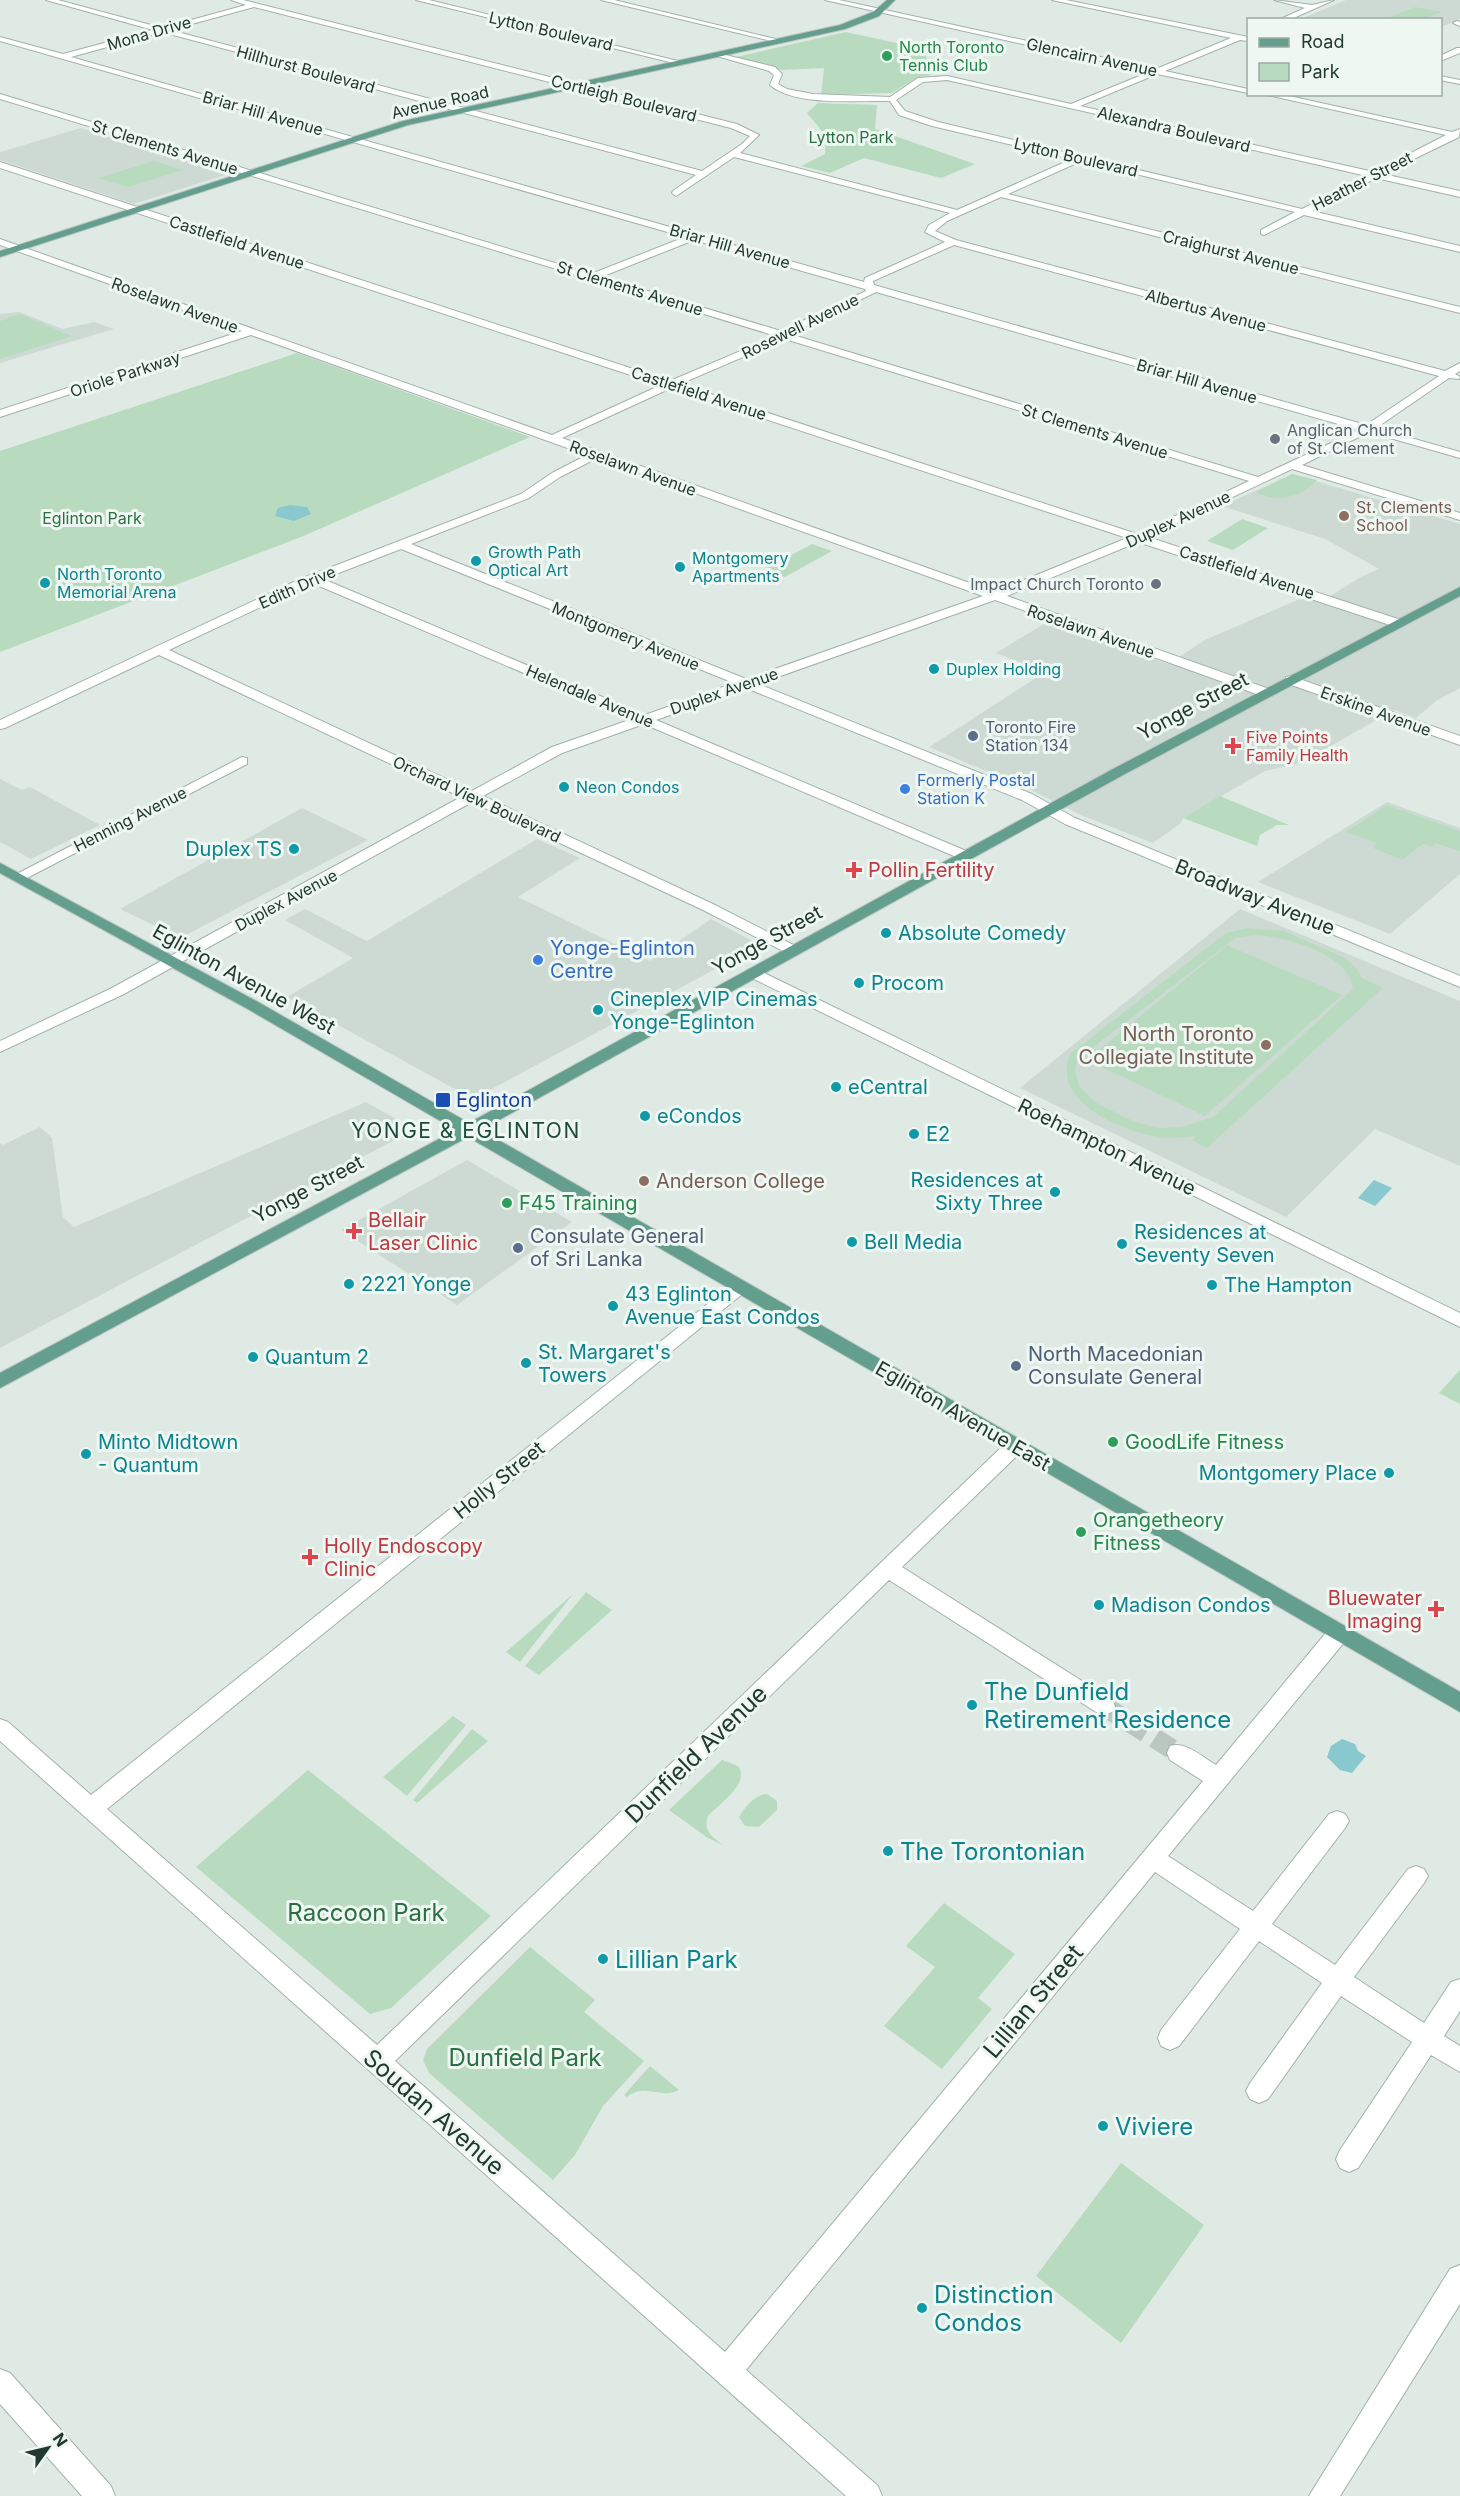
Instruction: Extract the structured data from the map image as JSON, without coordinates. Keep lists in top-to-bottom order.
{
  "streets": {
    "main road": [
      "Avenue Road",
      "Yonge Street",
      "Eglinton Avenue West",
      "Eglinton Avenue East"
    ],
    "street": [
      "Lytton Boulevard",
      "Mona Drive",
      "Glencairn Avenue",
      "Hillhurst Boulevard",
      "Cortleigh Boulevard",
      "Briar Hill Avenue",
      "Alexandra Boulevard",
      "St Clements Avenue",
      "Heather Street",
      "Castlefield Avenue",
      "Craighurst Avenue",
      "Roselawn Avenue",
      "Albertus Avenue",
      "Rosewell Avenue",
      "Oriole Parkway",
      "Duplex Avenue",
      "Edith Drive",
      "Montgomery Avenue",
      "Helendale Avenue",
      "Erskine Avenue",
      "Orchard View Boulevard",
      "Henning Avenue",
      "Broadway Avenue",
      "Roehampton Avenue",
      "Holly Street",
      "Dunfield Avenue",
      "Lillian Street",
      "Soudan Avenue"
    ]
  },
  "crossings": [
    ["Lytton Boulevard", "Avenue Road"],
    ["Lytton Boulevard", "Alexandra Boulevard"],
    ["Lytton Boulevard", "Heather Street"],
    ["Mona Drive", "Hillhurst Boulevard"],
    ["Mona Drive", "Cortleigh Boulevard"],
    ["Mona Drive", "Briar Hill Avenue"],
    ["Glencairn Avenue", "Avenue Road"],
    ["Hillhurst Boulevard", "Avenue Road"],
    ["Cortleigh Boulevard", "Avenue Road"],
    ["Avenue Road", "Briar Hill Avenue"],
    ["Avenue Road", "St Clements Avenue"],
    ["Avenue Road", "Castlefield Avenue"],
    ["Avenue Road", "Roselawn Avenue"],
    ["Briar Hill Avenue", "Rosewell Avenue"],
    ["Briar Hill Avenue", "Duplex Avenue"],
    ["Alexandra Boulevard", "Heather Street"],
    ["St Clements Avenue", "Rosewell Avenue"],
    ["St Clements Avenue", "Duplex Avenue"],
    ["Castlefield Avenue", "Rosewell Avenue"],
    ["Castlefield Avenue", "Duplex Avenue"],
    ["Castlefield Avenue", "Yonge Street"],
    ["Roselawn Avenue", "Rosewell Avenue"],
    ["Roselawn Avenue", "Oriole Parkway"],
    ["Roselawn Avenue", "Duplex Avenue"],
    ["Roselawn Avenue", "Edith Drive"],
    ["Roselawn Avenue", "Yonge Street"],
    ["Albertus Avenue", "Rosewell Avenue"],
    ["Albertus Avenue", "Duplex Avenue"],
    ["Duplex Avenue", "Montgomery Avenue"],
    ["Duplex Avenue", "Helendale Avenue"],
    ["Duplex Avenue", "Orchard View Boulevard"],
    ["Duplex Avenue", "Eglinton Avenue West"],
    ["Edith Drive", "Montgomery Avenue"],
    ["Edith Drive", "Helendale Avenue"],
    ["Edith Drive", "Orchard View Boulevard"],
    ["Montgomery Avenue", "Yonge Street"],
    ["Montgomery Avenue", "Broadway Avenue"],
    ["Helendale Avenue", "Yonge Street"],
    ["Yonge Street", "Erskine Avenue"],
    ["Yonge Street", "Orchard View Boulevard"],
    ["Yonge Street", "Broadway Avenue"],
    ["Yonge Street", "Eglinton Avenue West"],
    ["Yonge Street", "Roehampton Avenue"],
    ["Yonge Street", "Eglinton Avenue East"],
    ["Henning Avenue", "Eglinton Avenue West"],
    ["Eglinton Avenue West", "Eglinton Avenue East"],
    ["Eglinton Avenue East", "Holly Street"],
    ["Eglinton Avenue East", "Dunfield Avenue"],
    ["Eglinton Avenue East", "Lillian Street"],
    ["Holly Street", "Soudan Avenue"],
    ["Dunfield Avenue", "Soudan Avenue"],
    ["Lillian Street", "Soudan Avenue"]
  ],
  "districts": ["YONGE & EGLINTON"],
  "parks": [
    "Lytton Park",
    "Eglinton Park",
    "Raccoon Park",
    "Dunfield Park"
  ],
  "places": {
    "other": [
      "North Toronto Tennis Club",
      "Anglican Church of St. Clement",
      "St. Clements School",
      "Growth Path Optical Art",
      "Montgomery Apartments",
      "North Toronto Memorial Arena",
      "Impact Church Toronto",
      "Duplex Holding",
      "Toronto Fire Station 134",
      "Neon Condos",
      "Formerly Postal Station K",
      "Duplex TS",
      "Absolute Comedy",
      "Yonge-Eglinton Centre",
      "Procom",
      "Cineplex VIP Cinemas Yonge-Eglinton",
      "North Toronto Collegiate Institute",
      "eCentral",
      "eCondos",
      "E2",
      "Anderson College",
      "Residences at Sixty Three",
      "F45 Training",
      "Bell Media",
      "Residences at Seventy Seven",
      "Consulate General of Sri Lanka",
      "2221 Yonge",
      "The Hampton",
      "43 Eglinton Avenue East Condos",
      "Quantum 2",
      "St. Margaret's Towers",
      "North Macedonian Consulate General",
      "GoodLife Fitness",
      "Minto Midtown - Quantum",
      "Montgomery Place",
      "Orangetheory Fitness",
      "Madison Condos",
      "The Dunfield Retirement Residence",
      "The Torontonian",
      "Lillian Park",
      "Viviere",
      "Distinction Condos"
    ],
    "health": [
      "Five Points Family Health",
      "Pollin Fertility",
      "Bellair Laser Clinic",
      "Holly Endoscopy Clinic",
      "Bluewater Imaging"
    ],
    "transit": ["Eglinton"]
  },
  "legend": ["Road", "Park"],
  "north": "top right"
}
